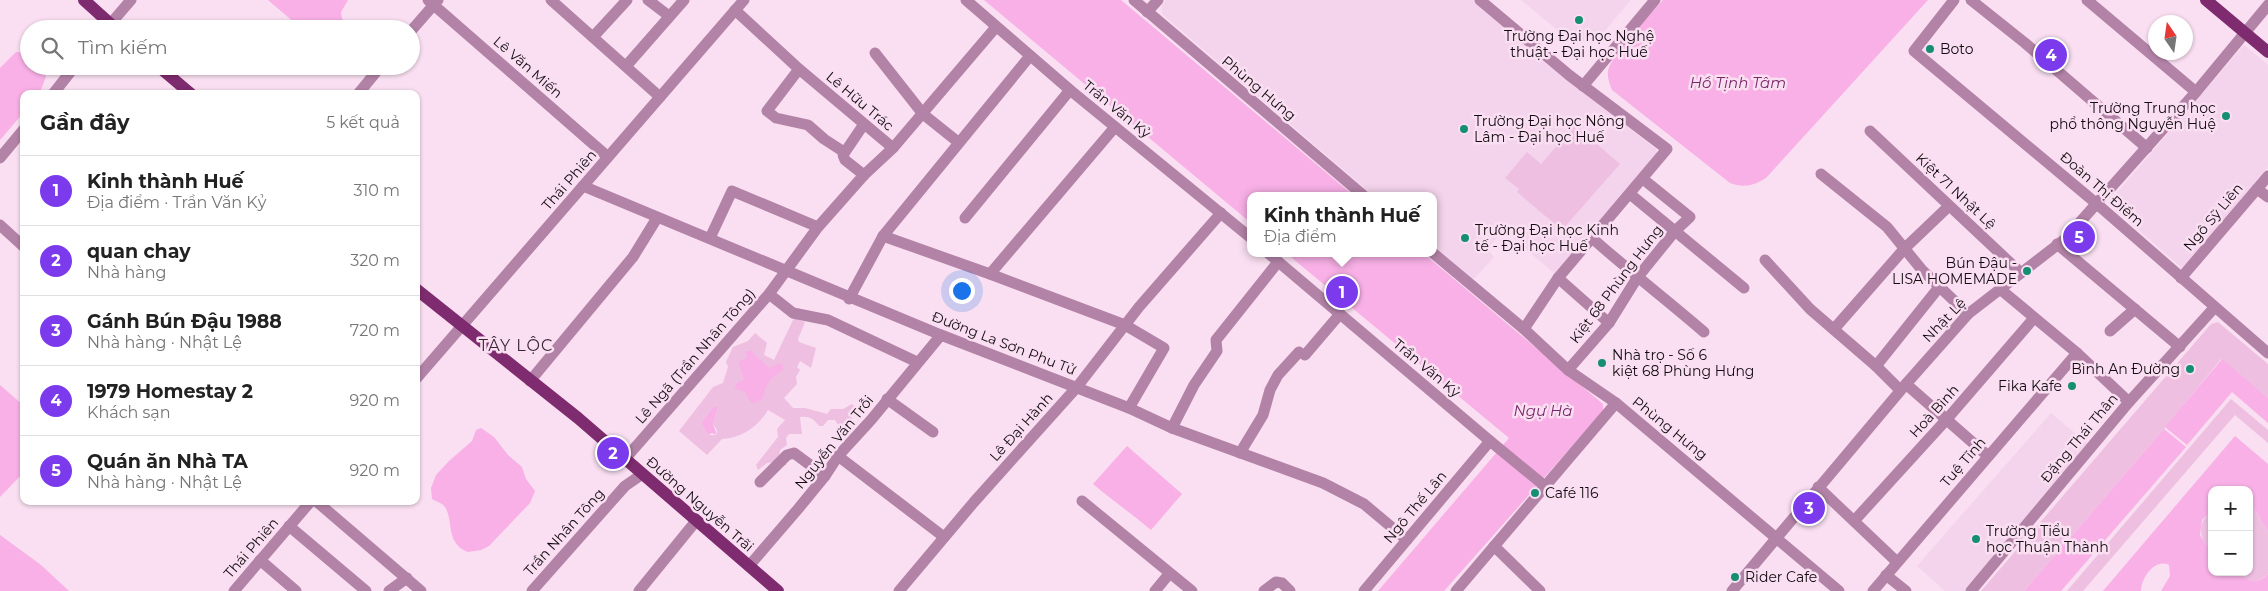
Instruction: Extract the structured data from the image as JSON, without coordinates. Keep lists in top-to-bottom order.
{
  "streets": {
    "main road": ["Đường Nguyễn Trãi"],
    "street": [
      "Lê Văn Miến",
      "Phùng Hưng",
      "Lê Hữu Trác",
      "Trần Văn Kỷ",
      "Thái Phiên",
      "Đoàn Thị Điểm",
      "Kiệt 71 Nhật Lệ",
      "Ngô Sỹ Liên",
      "Kiệt 68 Phùng Hưng",
      "Nhật Lệ",
      "Đường La Sơn Phu Tử",
      "Lê Ngã (Trần Nhân Tông)",
      "Hoà Bình",
      "Lê Đại Hành",
      "Đặng Thái Thân",
      "Nguyễn Văn Trỗi",
      "Tuệ Tĩnh",
      "Ngô Thế Lân",
      "Trần Nhân Tông"
    ]
  },
  "crossings": [
    ["Lê Văn Miến", "Thái Phiên"],
    ["Phùng Hưng", "Kiệt 68 Phùng Hưng"],
    ["Phùng Hưng", "Nhật Lệ"],
    ["Lê Hữu Trác", "Trần Văn Kỷ"],
    ["Lê Hữu Trác", "Thái Phiên"],
    ["Lê Hữu Trác", "Lê Ngã (Trần Nhân Tông)"],
    ["Trần Văn Kỷ", "Lê Đại Hành"],
    ["Trần Văn Kỷ", "Ngô Thế Lân"],
    ["Thái Phiên", "Đường La Sơn Phu Tử"],
    ["Thái Phiên", "Đường Nguyễn Trãi"],
    ["Đoàn Thị Điểm", "Ngô Sỹ Liên"],
    ["Đoàn Thị Điểm", "Nhật Lệ"],
    ["Đoàn Thị Điểm", "Đặng Thái Thân"],
    ["Kiệt 71 Nhật Lệ", "Nhật Lệ"],
    ["Đường La Sơn Phu Tử", "Lê Ngã (Trần Nhân Tông)"],
    ["Đường La Sơn Phu Tử", "Lê Đại Hành"],
    ["Đường La Sơn Phu Tử", "Nguyễn Văn Trỗi"],
    ["Đường La Sơn Phu Tử", "Ngô Thế Lân"],
    ["Lê Ngã (Trần Nhân Tông)", "Đường Nguyễn Trãi"],
    ["Nguyễn Văn Trỗi", "Đường Nguyễn Trãi"],
    ["Đường Nguyễn Trãi", "Trần Nhân Tông"]
  ],
  "districts": ["TÂY LỘC"],
  "water": ["Hồ Tịnh Tâm", "Ngự Hà"],
  "places": [
    "Trường Đại học Nghệ thuật - Đại học Huế",
    "Boto",
    "Trường Trung học phổ thông Nguyễn Huệ",
    "Trường Đại học Nông Lâm - Đại học Huế",
    "Trường Đại học Kinh tế - Đại học Huế",
    "Bún Đậu - LISA HOMEMADE",
    "Nhà trọ - Số 6 kiệt 68 Phùng Hưng",
    "Bình An Đường",
    "Fika Kafe",
    "Café 116",
    "Trường Tiểu học Thuận Thành",
    "Rider Cafe"
  ],
  "north": "top",
  "page": {
    "search": "Tìm kiếm",
    "pins": [
      "4",
      "5",
      "1",
      "2",
      "3"
    ],
    "heading": ["Gần đây", "5 kết quả"],
    "list": [
      {
        "mark": "1",
        "name": "Kinh thành Huế",
        "note": "Địa điểm · Trần Văn Kỷ",
        "value": "310 m"
      },
      {
        "mark": "2",
        "name": "quan chay",
        "note": "Nhà hàng",
        "value": "320 m"
      },
      {
        "mark": "3",
        "name": "Gánh Bún Đậu 1988",
        "note": "Nhà hàng · Nhật Lệ",
        "value": "720 m"
      },
      {
        "mark": "4",
        "name": "1979 Homestay 2",
        "note": "Khách sạn",
        "value": "920 m"
      },
      {
        "mark": "5",
        "name": "Quán ăn Nhà TA",
        "note": "Nhà hàng · Nhật Lệ",
        "value": "920 m"
      }
    ],
    "popup": ["Kinh thành Huế", "Địa điểm"],
    "map_buttons": ["+", "−"]
  }
}
